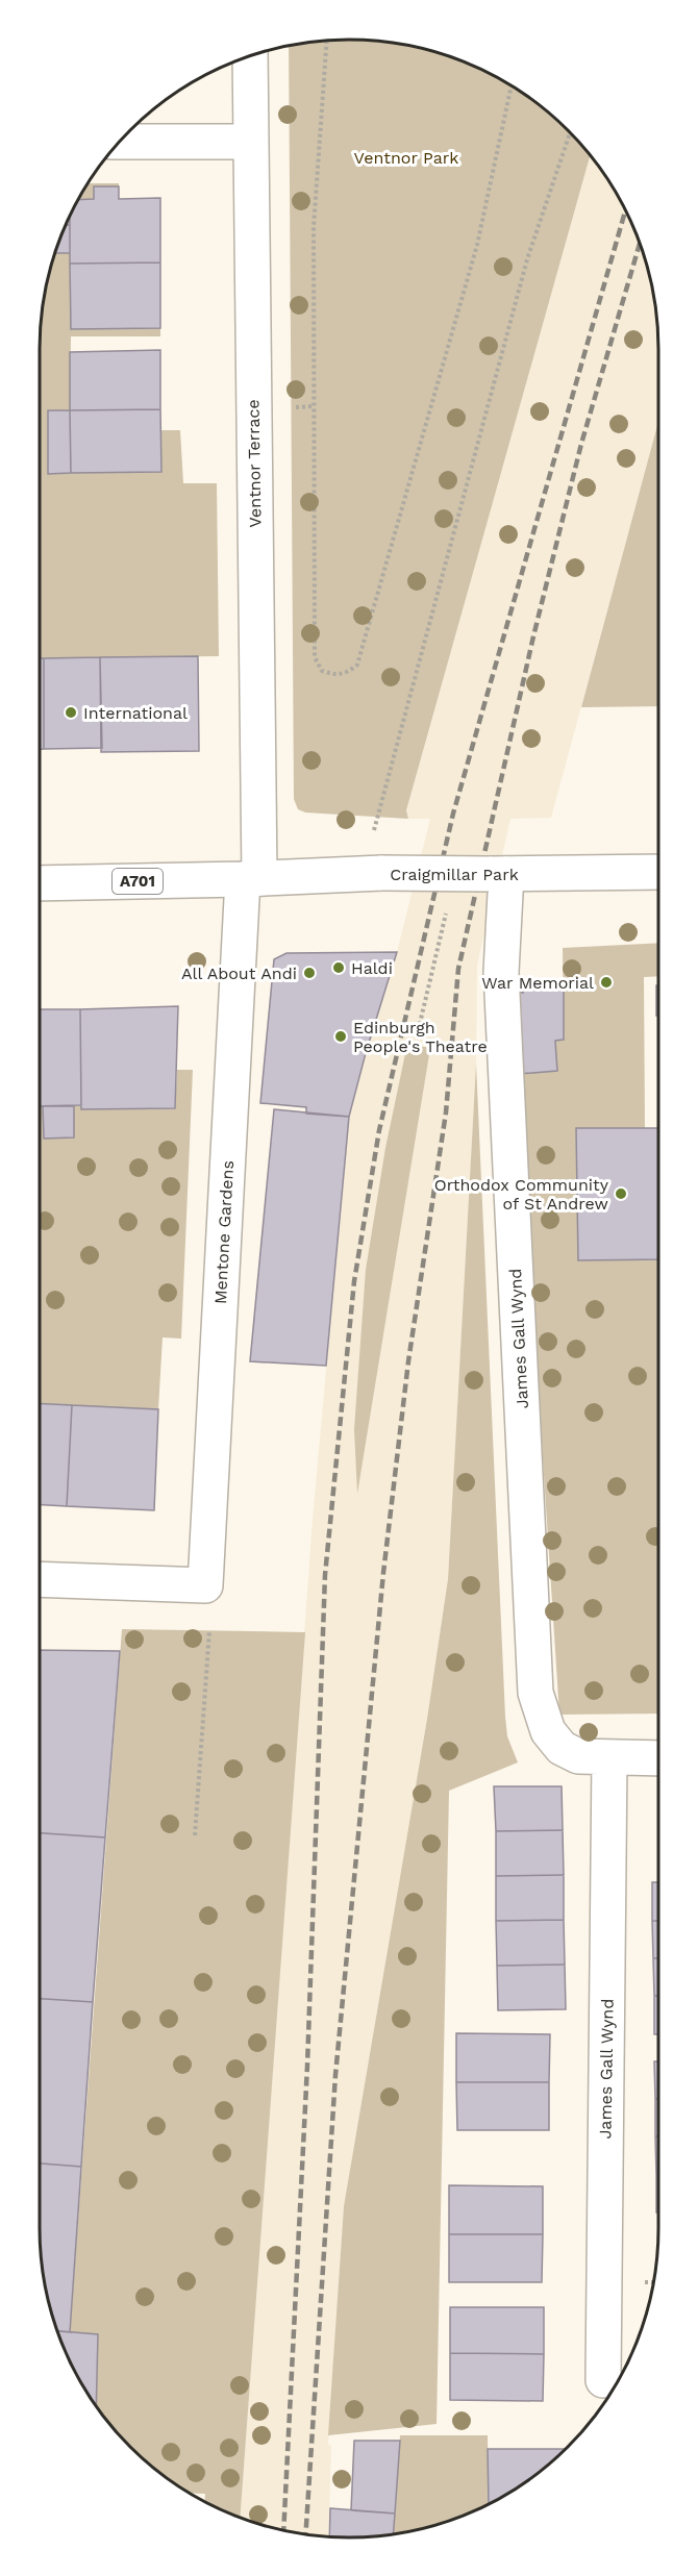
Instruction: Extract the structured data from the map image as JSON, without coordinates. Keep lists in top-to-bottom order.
{
  "streets": {
    "street": [
      "Ventnor Terrace",
      "Craigmillar Park",
      "A701",
      "Mentone Gardens",
      "James Gall Wynd"
    ]
  },
  "crossings": [
    ["Ventnor Terrace", "Craigmillar Park"],
    ["Ventnor Terrace", "A701"],
    ["Ventnor Terrace", "Mentone Gardens"],
    ["Craigmillar Park", "A701"],
    ["Craigmillar Park", "Mentone Gardens"],
    ["Craigmillar Park", "James Gall Wynd"],
    ["A701", "Mentone Gardens"]
  ],
  "parks": ["Ventnor Park"],
  "places": [
    "International",
    "Haldi",
    "All About Andi",
    "War Memorial",
    "Edinburgh People's Theatre",
    "Orthodox Community of St Andrew"
  ]
}
